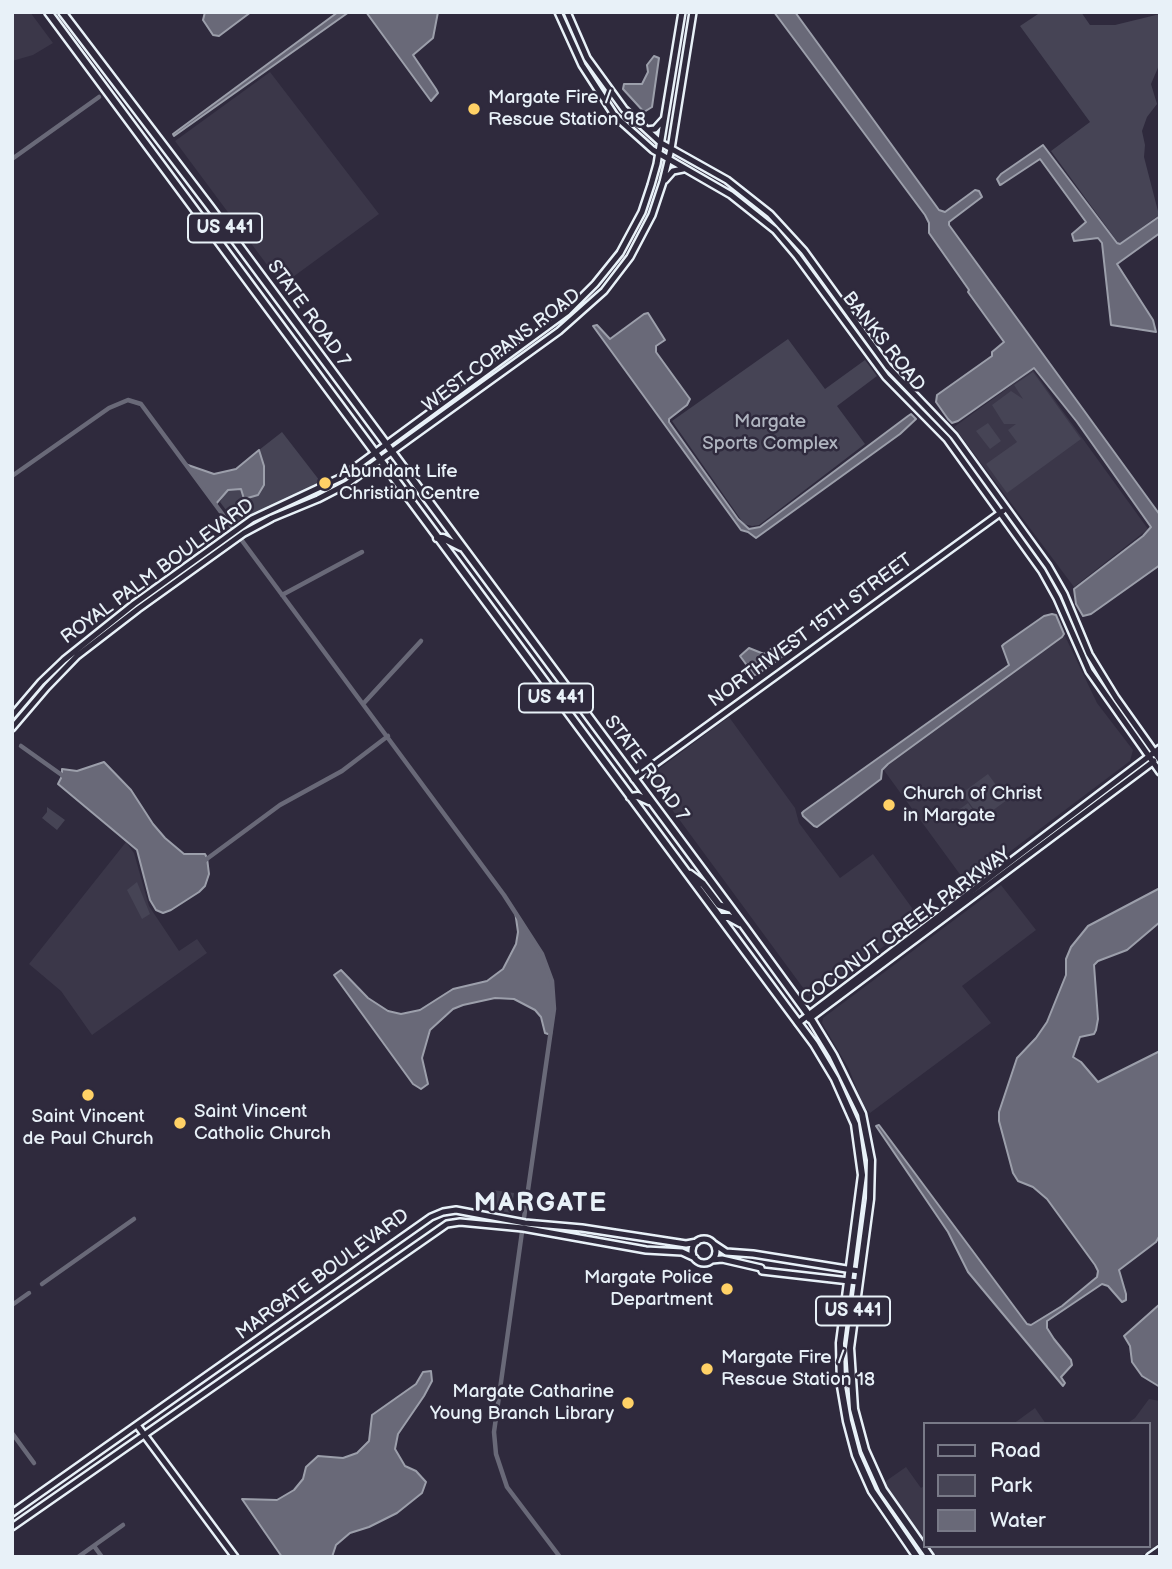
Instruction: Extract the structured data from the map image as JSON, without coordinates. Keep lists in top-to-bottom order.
{
  "streets": {
    "main road": ["US 441", "STATE ROAD 7"],
    "street": [
      "BANKS ROAD",
      "WEST COPANS ROAD",
      "ROYAL PALM BOULEVARD",
      "NORTHWEST 15TH STREET",
      "COCONUT CREEK PARKWAY",
      "MARGATE BOULEVARD"
    ]
  },
  "crossings": [
    ["STATE ROAD 7", "WEST COPANS ROAD"],
    ["STATE ROAD 7", "ROYAL PALM BOULEVARD"],
    ["STATE ROAD 7", "NORTHWEST 15TH STREET"],
    ["STATE ROAD 7", "COCONUT CREEK PARKWAY"],
    ["BANKS ROAD", "WEST COPANS ROAD"],
    ["BANKS ROAD", "NORTHWEST 15TH STREET"],
    ["BANKS ROAD", "COCONUT CREEK PARKWAY"],
    ["WEST COPANS ROAD", "ROYAL PALM BOULEVARD"]
  ],
  "districts": ["MARGATE"],
  "parks": ["Margate Sports Complex"],
  "places": [
    "Margate Fire / Rescue Station 98",
    "Abundant Life Christian Centre",
    "Church of Christ in Margate",
    "Saint Vincent de Paul Church",
    "Saint Vincent Catholic Church",
    "Margate Police Department",
    "Margate Fire / Rescue Station 18",
    "Margate Catharine Young Branch Library"
  ],
  "legend": ["Road", "Park", "Water"]
}
